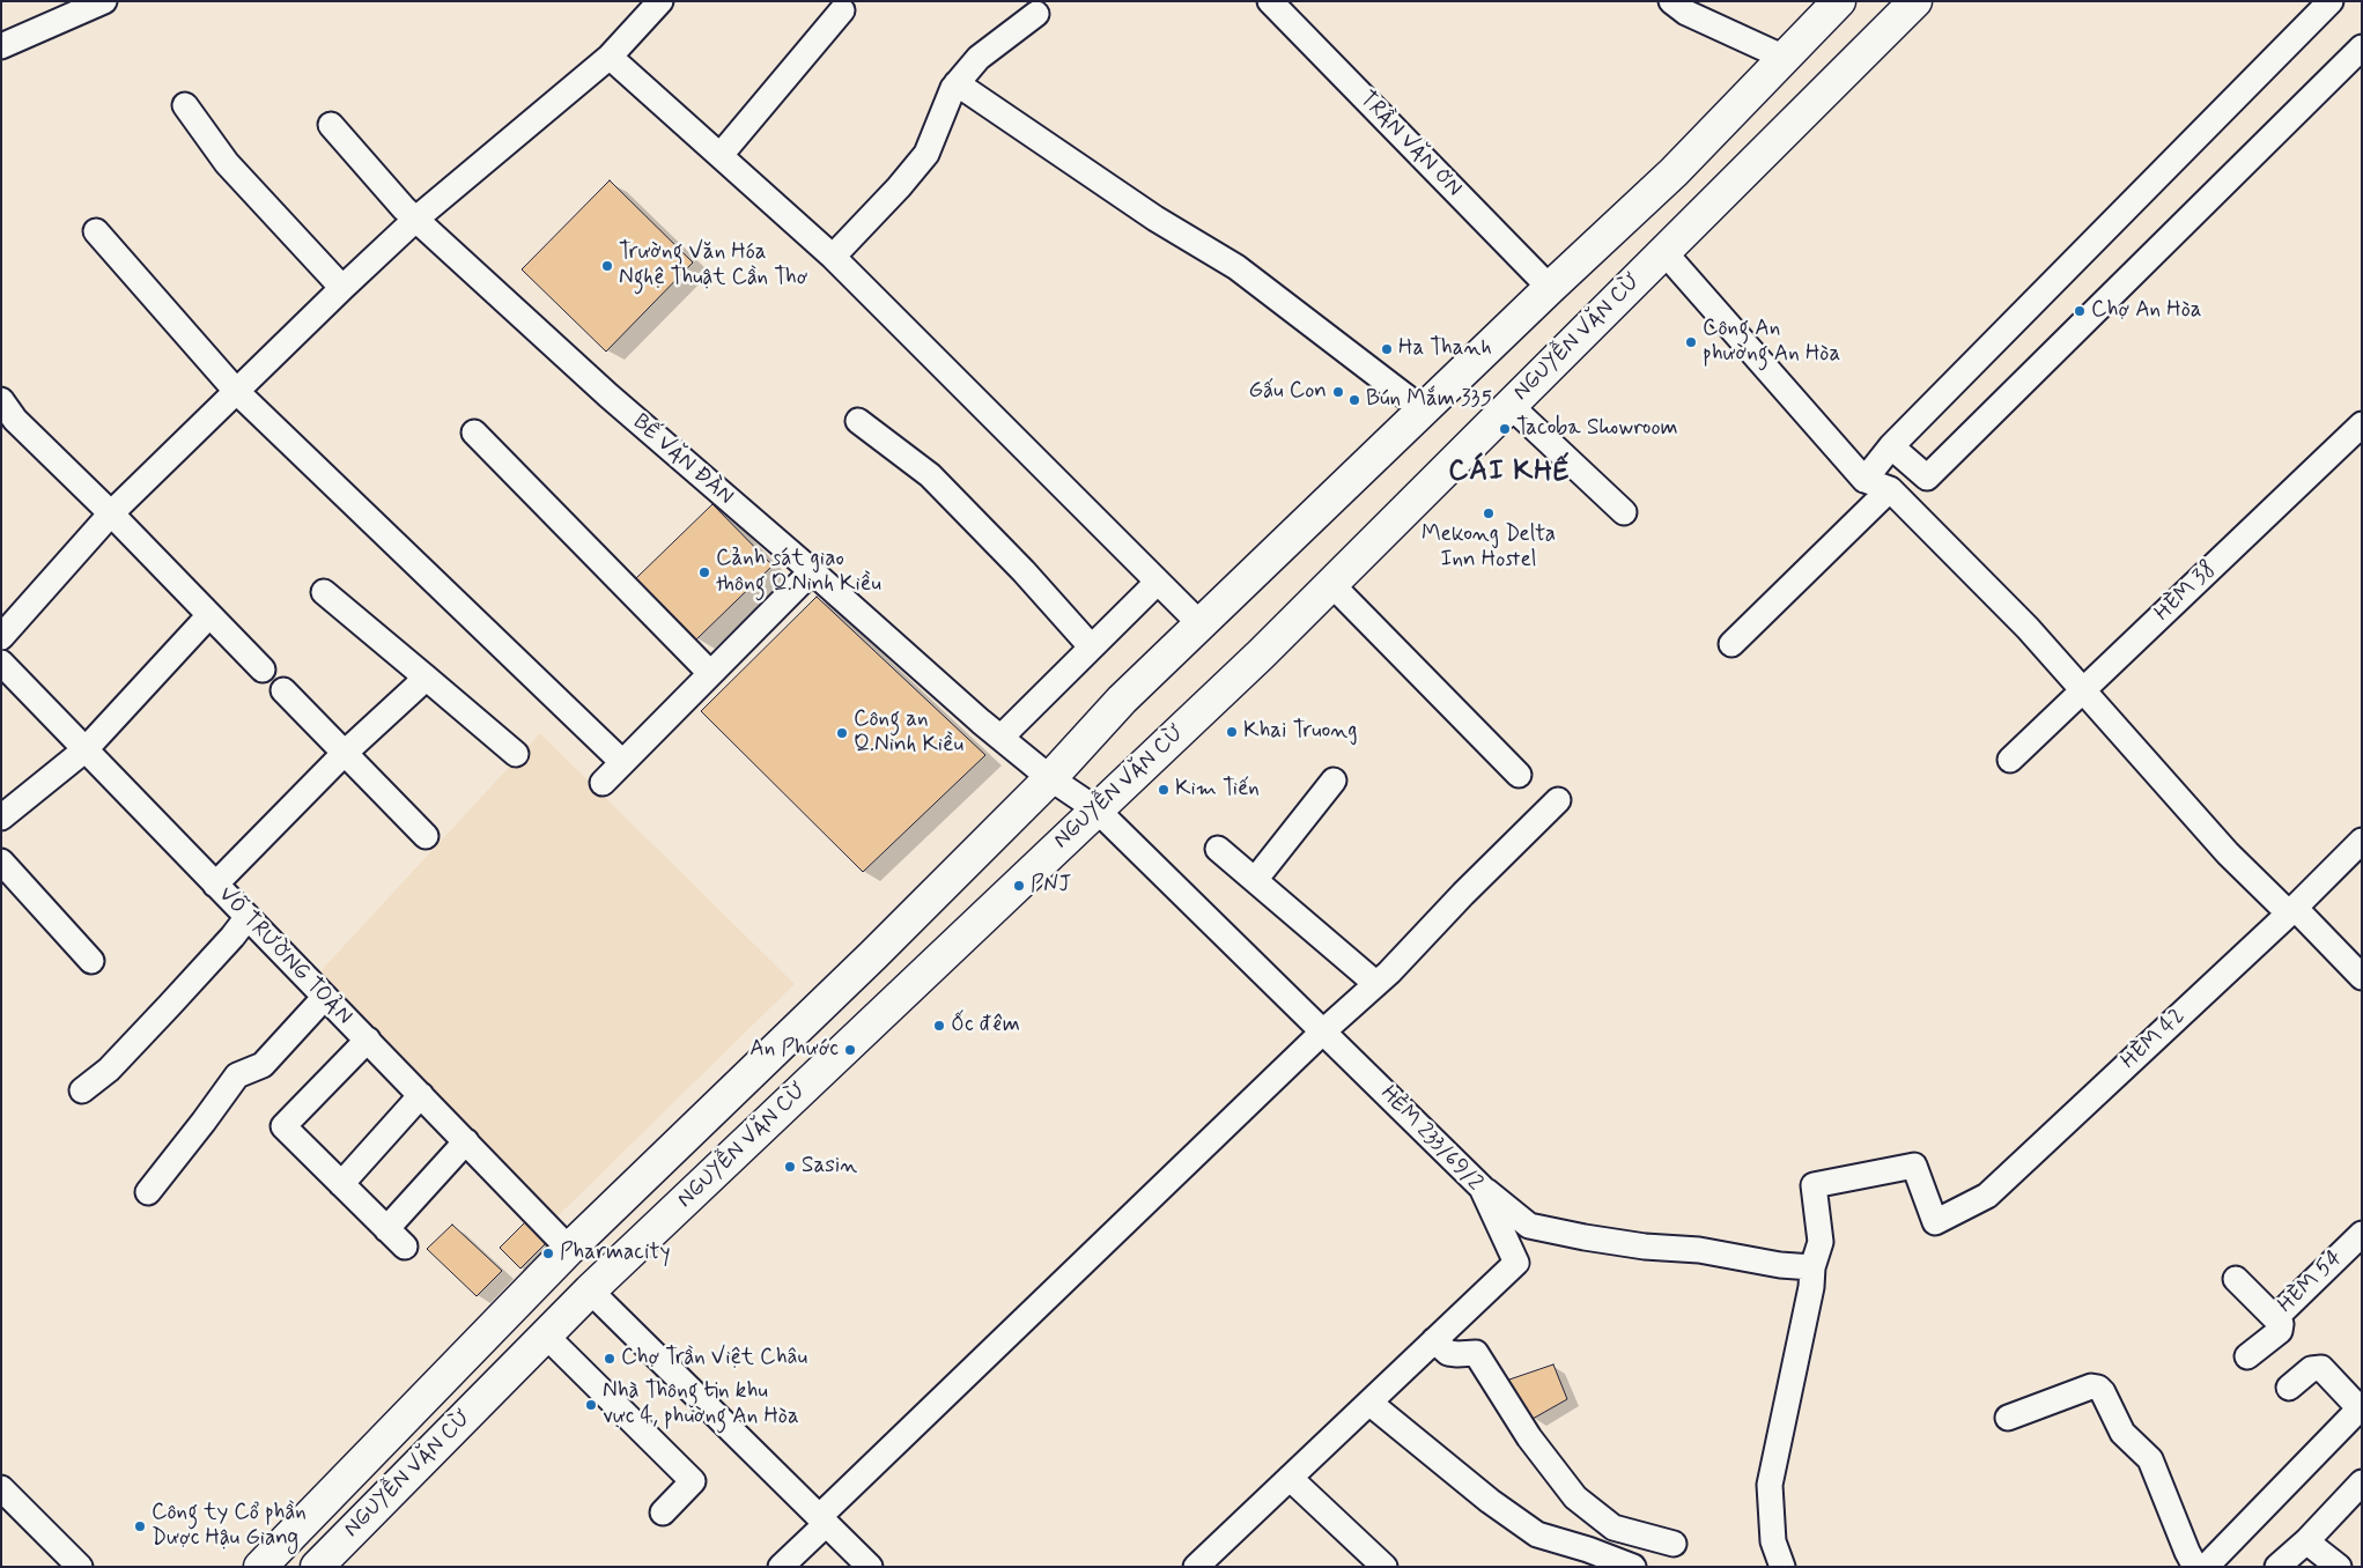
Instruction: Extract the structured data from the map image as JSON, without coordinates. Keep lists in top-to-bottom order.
{
  "streets": {
    "main road": ["NGUYỄN VĂN CỪ"],
    "street": [
      "TRẦN VĂN ƠN",
      "BẾ VĂN ĐÀN",
      "HÈM 38",
      "VÕ TRƯỜNG TOẢN",
      "HÈM 42",
      "HẺM 233/69/2",
      "HÈM 54"
    ]
  },
  "crossings": [
    ["TRẦN VĂN ƠN", "NGUYỄN VĂN CỪ"],
    ["NGUYỄN VĂN CỪ", "BẾ VĂN ĐÀN"],
    ["NGUYỄN VĂN CỪ", "VÕ TRƯỜNG TOẢN"],
    ["NGUYỄN VĂN CỪ", "HẺM 233/69/2"],
    ["BẾ VĂN ĐÀN", "HẺM 233/69/2"]
  ],
  "districts": ["CÁI KHẾ"],
  "places": [
    "Trường Văn Hóa Nghệ Thuật Cần Thơ",
    "Chợ An Hòa",
    "Công An phường An Hòa",
    "Ha Thanh",
    "Gấu Con",
    "Bún Mắm 335",
    "Tacoba Showroom",
    "Mekong Delta Inn Hostel",
    "Cảnh sát giao thông Q.Ninh Kiều",
    "Khai Truong",
    "Công an Q.Ninh Kiều",
    "Kim Tiến",
    "PNJ",
    "Ốc đêm",
    "An Phước",
    "Sasin",
    "Pharmacity",
    "Chợ Trần Việt Châu",
    "Nhà Thông tin khu vực 4, phuờng An Hòa",
    "Công ty Cổ phần Dược Hậu Giang"
  ]
}
